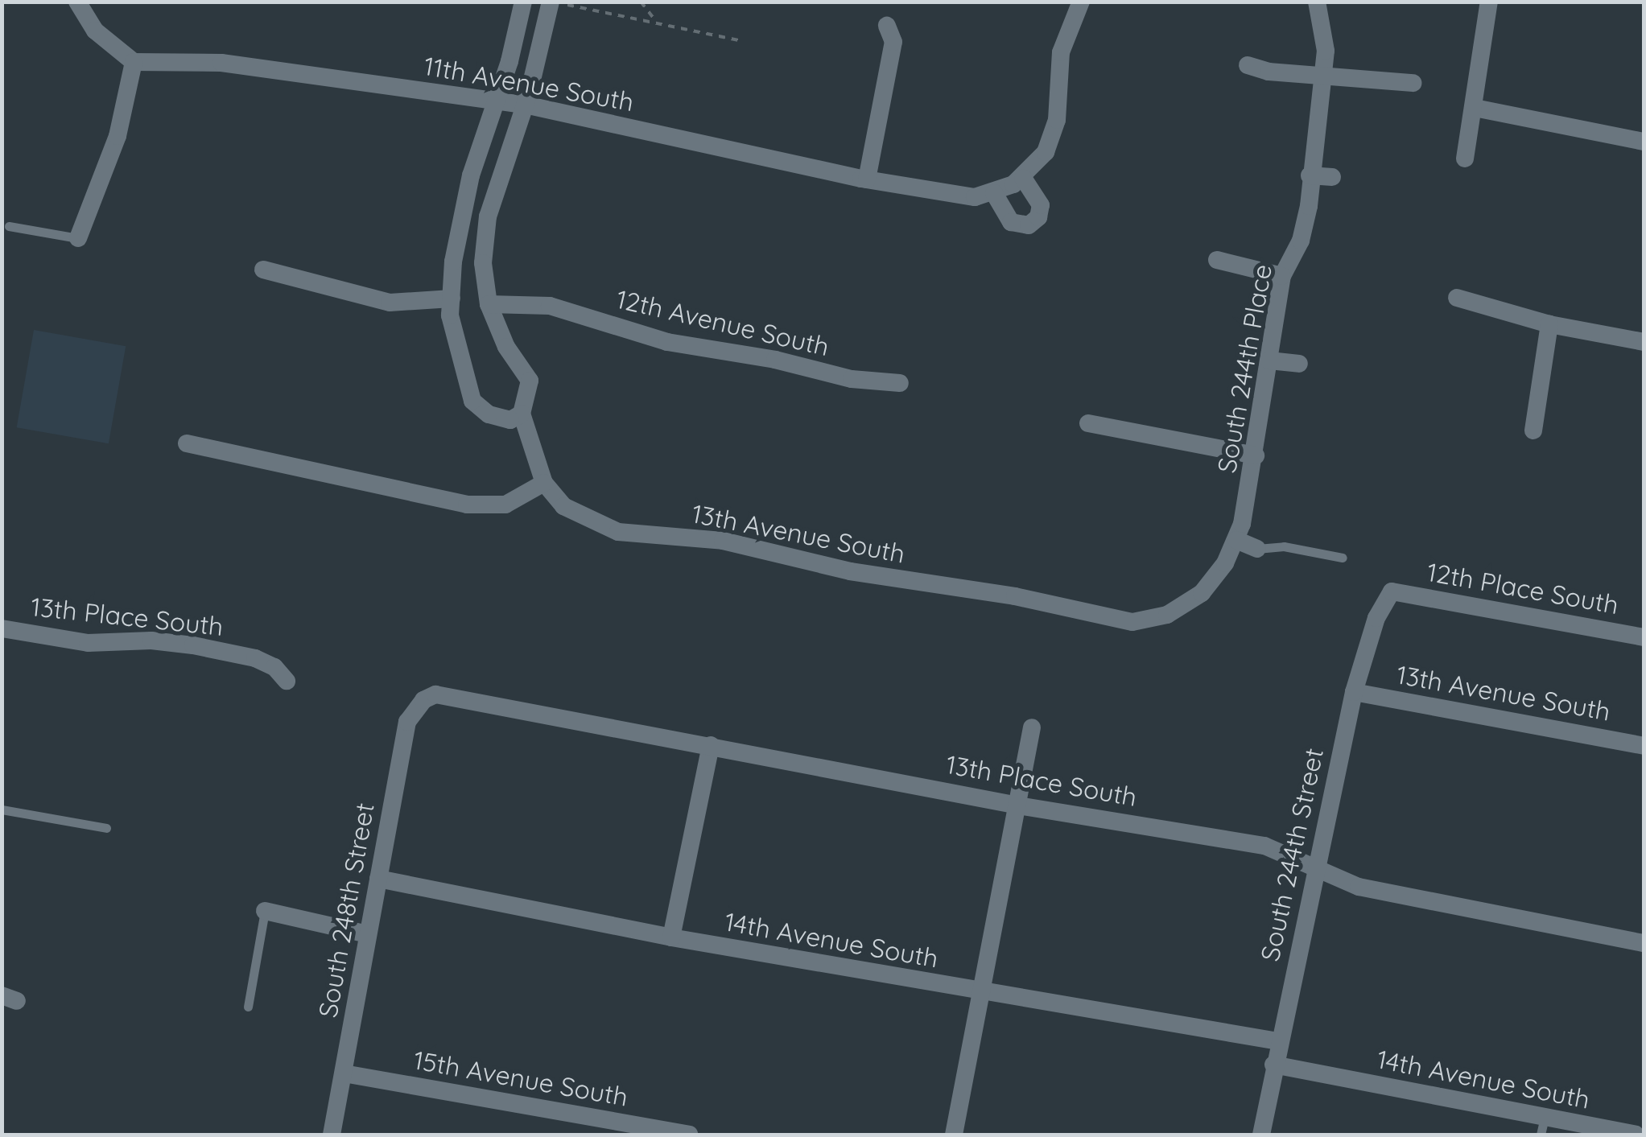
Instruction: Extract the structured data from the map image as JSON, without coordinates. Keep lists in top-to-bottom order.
{
  "streets": {
    "street": [
      "11th Avenue South",
      "12th Avenue South",
      "South 244th Place",
      "13th Avenue South",
      "12th Place South",
      "13th Place South",
      "South 244th Street",
      "South 248th Street",
      "14th Avenue South",
      "15th Avenue South"
    ]
  },
  "crossings": [
    ["South 244th Place", "13th Avenue South"],
    ["13th Avenue South", "South 244th Street"],
    ["12th Place South", "South 244th Street"],
    ["13th Place South", "South 244th Street"],
    ["13th Place South", "South 248th Street"],
    ["South 244th Street", "14th Avenue South"],
    ["South 248th Street", "14th Avenue South"],
    ["South 248th Street", "15th Avenue South"]
  ]
}
